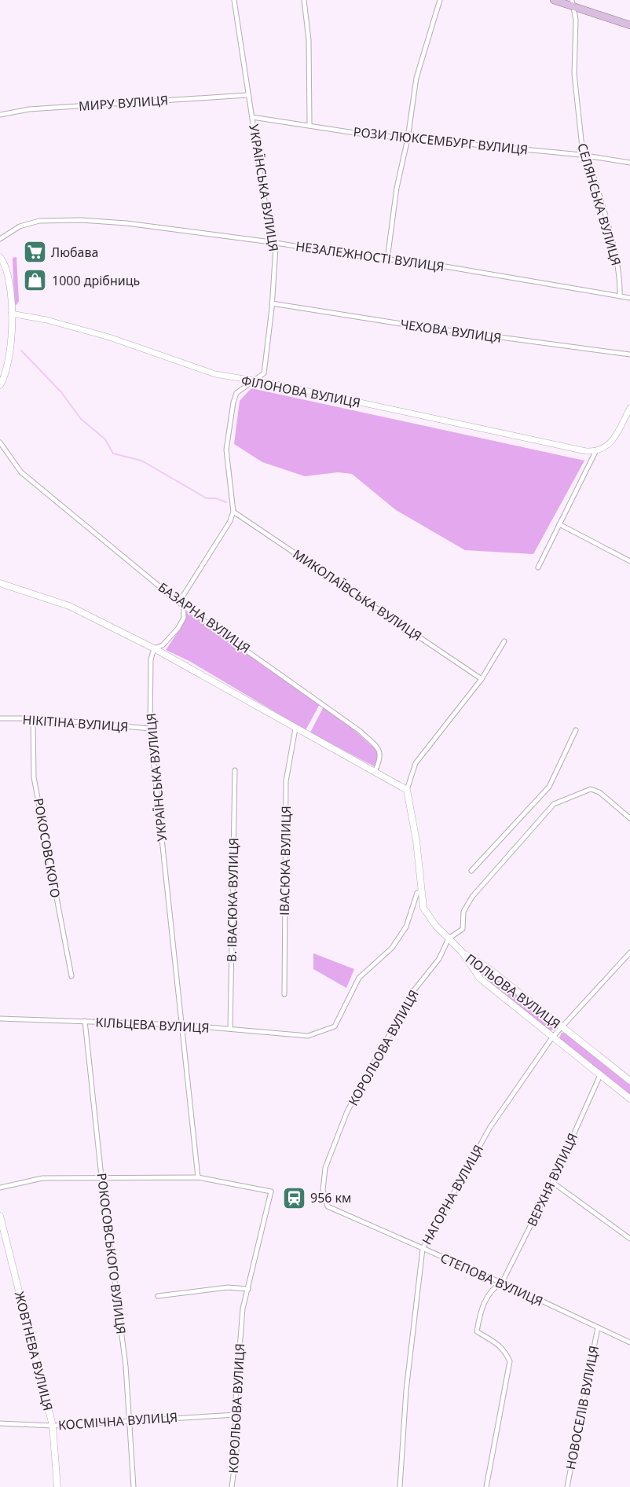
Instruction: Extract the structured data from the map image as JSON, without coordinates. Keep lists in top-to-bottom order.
{
  "streets": {
    "main road": ["ПОЛЬОВА ВУЛИЦЯ", "ЖОВТНЕВА ВУЛИЦЯ"],
    "street": [
      "МИРУ ВУЛИЦЯ",
      "РОЗИ ЛЮКСЕМБУРГ ВУЛИЦЯ",
      "УКРАЇНСЬКА ВУЛИЦЯ",
      "СЕЛЯНСЬКА ВУЛИЦЯ",
      "НЕЗАЛЕЖНОСТІ ВУЛИЦЯ",
      "ЧЕХОВА ВУЛИЦЯ",
      "ФІЛОНОВА ВУЛИЦЯ",
      "МИКОЛАЇВСЬКА ВУЛИЦЯ",
      "БАЗАРНА ВУЛИЦЯ",
      "НІКІТІНА ВУЛИЦЯ",
      "РОКОСОВСКОГО",
      "ІВАСЮКА ВУЛИЦЯ",
      "В. ІВАСЮКА ВУЛИЦЯ",
      "КІЛЬЦЕВА ВУЛИЦЯ",
      "КОРОЛЬОВА ВУЛИЦЯ",
      "ВЕРХНЯ ВУЛИЦЯ",
      "НАГОРНА ВУЛИЦЯ",
      "РОКОСОВСЬКОГО ВУЛИЦЯ",
      "СТЕПОВА ВУЛИЦЯ",
      "НОВОСЕЛІВ ВУЛИЦЯ",
      "КОСМІЧНА ВУЛИЦЯ"
    ]
  },
  "crossings": [
    ["МИРУ ВУЛИЦЯ", "УКРАЇНСЬКА ВУЛИЦЯ"],
    ["РОЗИ ЛЮКСЕМБУРГ ВУЛИЦЯ", "УКРАЇНСЬКА ВУЛИЦЯ"],
    ["РОЗИ ЛЮКСЕМБУРГ ВУЛИЦЯ", "СЕЛЯНСЬКА ВУЛИЦЯ"],
    ["УКРАЇНСЬКА ВУЛИЦЯ", "НЕЗАЛЕЖНОСТІ ВУЛИЦЯ"],
    ["УКРАЇНСЬКА ВУЛИЦЯ", "ЧЕХОВА ВУЛИЦЯ"],
    ["УКРАЇНСЬКА ВУЛИЦЯ", "ФІЛОНОВА ВУЛИЦЯ"],
    ["УКРАЇНСЬКА ВУЛИЦЯ", "МИКОЛАЇВСЬКА ВУЛИЦЯ"],
    ["УКРАЇНСЬКА ВУЛИЦЯ", "НІКІТІНА ВУЛИЦЯ"],
    ["УКРАЇНСЬКА ВУЛИЦЯ", "КІЛЬЦЕВА ВУЛИЦЯ"],
    ["УКРАЇНСЬКА ВУЛИЦЯ", "КОРОЛЬОВА ВУЛИЦЯ"],
    ["СЕЛЯНСЬКА ВУЛИЦЯ", "НЕЗАЛЕЖНОСТІ ВУЛИЦЯ"],
    ["НІКІТІНА ВУЛИЦЯ", "РОКОСОВСКОГО"],
    ["В. ІВАСЮКА ВУЛИЦЯ", "КІЛЬЦЕВА ВУЛИЦЯ"],
    ["ПОЛЬОВА ВУЛИЦЯ", "ВЕРХНЯ ВУЛИЦЯ"],
    ["ПОЛЬОВА ВУЛИЦЯ", "НАГОРНА ВУЛИЦЯ"],
    ["КІЛЬЦЕВА ВУЛИЦЯ", "РОКОСОВСЬКОГО ВУЛИЦЯ"],
    ["КОРОЛЬОВА ВУЛИЦЯ", "СТЕПОВА ВУЛИЦЯ"],
    ["КОРОЛЬОВА ВУЛИЦЯ", "КОСМІЧНА ВУЛИЦЯ"],
    ["ВЕРХНЯ ВУЛИЦЯ", "СТЕПОВА ВУЛИЦЯ"],
    ["НАГОРНА ВУЛИЦЯ", "СТЕПОВА ВУЛИЦЯ"],
    ["РОКОСОВСЬКОГО ВУЛИЦЯ", "КОСМІЧНА ВУЛИЦЯ"],
    ["СТЕПОВА ВУЛИЦЯ", "НОВОСЕЛІВ ВУЛИЦЯ"],
    ["ЖОВТНЕВА ВУЛИЦЯ", "КОСМІЧНА ВУЛИЦЯ"]
  ],
  "places": {
    "supermarket": ["Любава"],
    "shop": ["1000 дрібниць"],
    "station": ["956 км"]
  }
}
